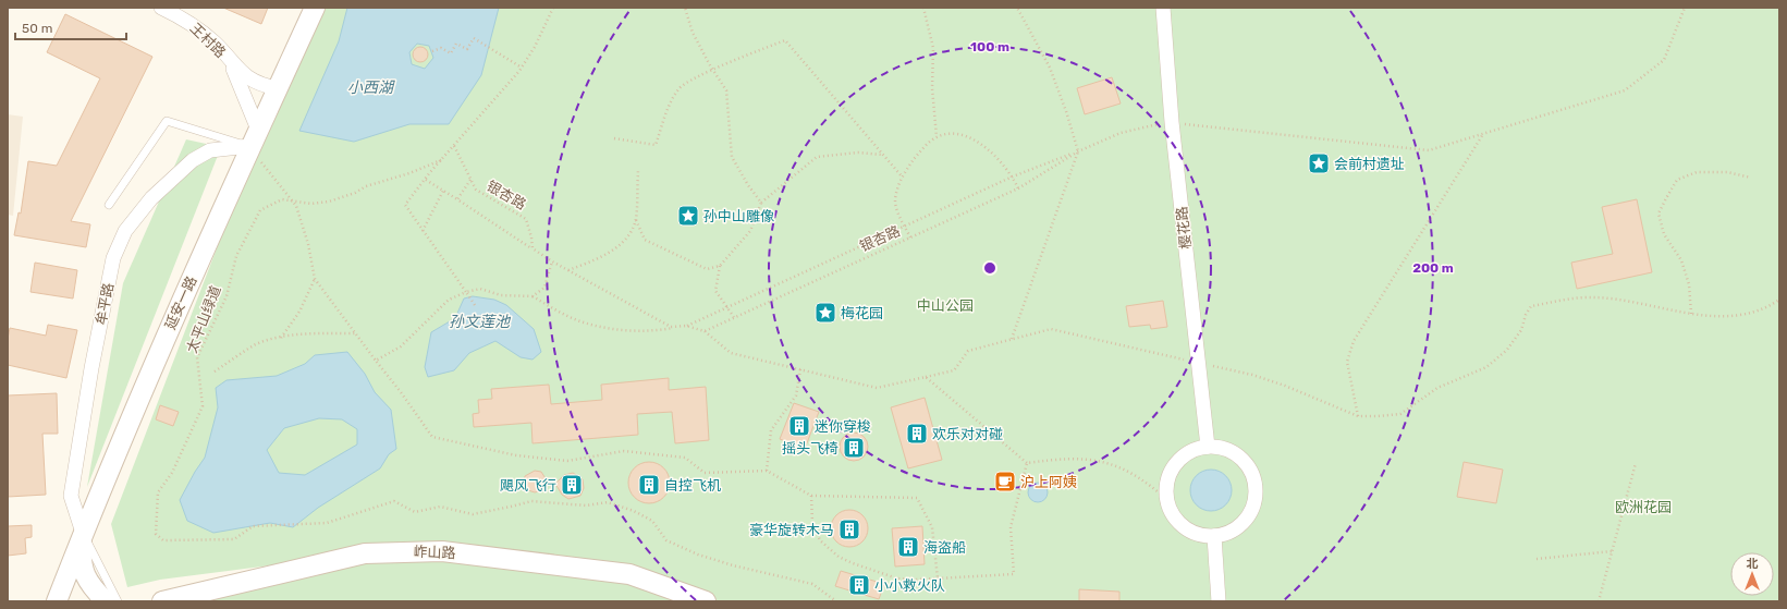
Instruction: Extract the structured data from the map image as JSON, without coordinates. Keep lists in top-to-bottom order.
{
  "streets": {
    "main road": ["延安一路", "岞山路"],
    "street": ["王村路", "樱花路", "牟平路"],
    "path": ["银杏路", "太平山绿道"]
  },
  "crossings": [
    ["王村路", "延安一路"],
    ["王村路", "牟平路"],
    ["银杏路", "樱花路"],
    ["延安一路", "牟平路"]
  ],
  "water": ["小西湖", "孙文莲池"],
  "parks": ["中山公园", "欧洲花园"],
  "places": {
    "place": ["会前村遗址", "孙中山雕像", "梅花园"],
    "building": [
      "迷你穿梭",
      "欢乐对对碰",
      "摇头飞椅",
      "飓风飞行",
      "自控飞机",
      "豪华旋转木马",
      "海盗船",
      "小小救火队"
    ],
    "cafe": ["沪上阿姨"]
  },
  "scale_bar": "50 m",
  "north": "top",
  "rings": ["100 m", "200 m"]
}
